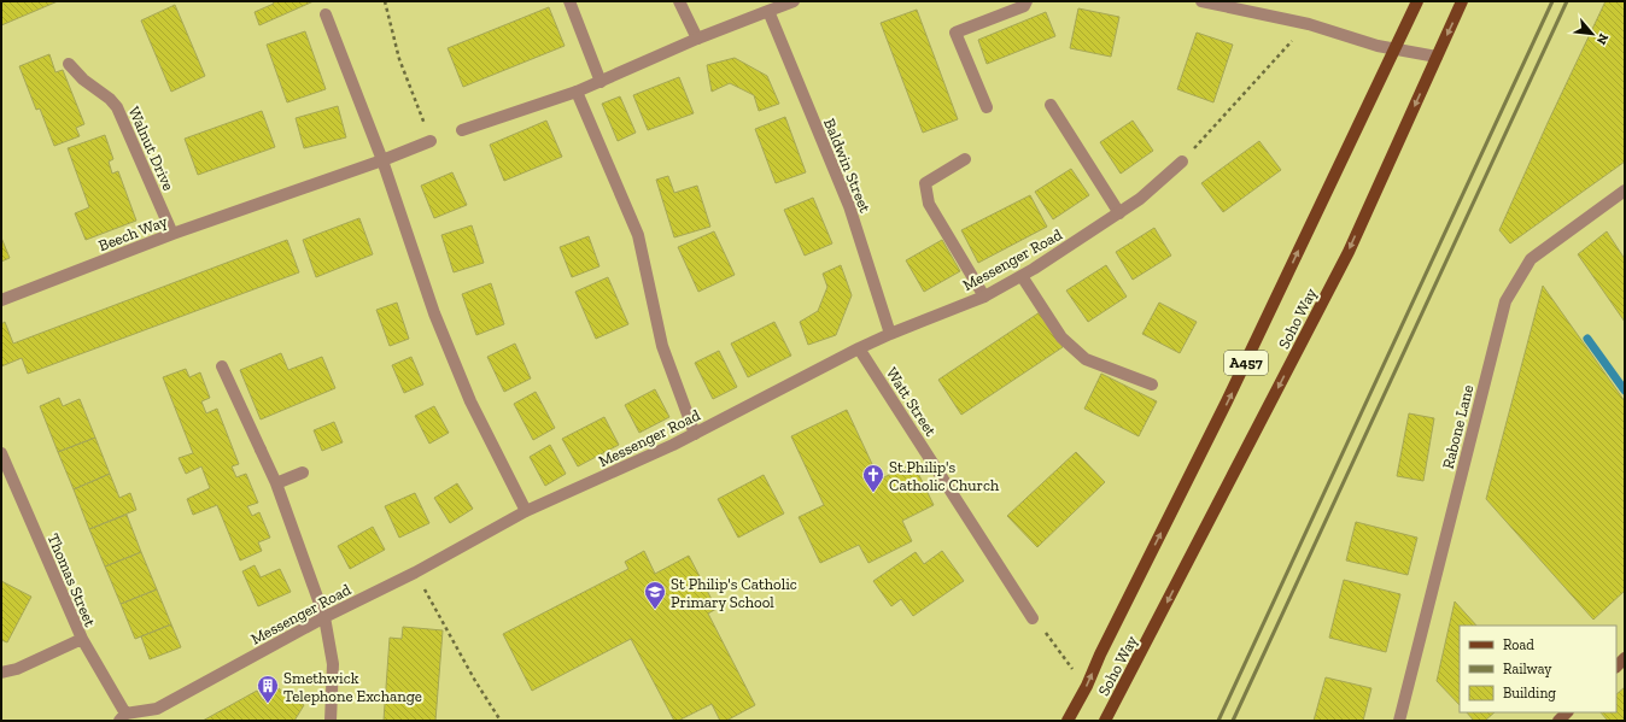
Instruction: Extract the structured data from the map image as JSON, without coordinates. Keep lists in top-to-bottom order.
{
  "streets": {
    "main road": ["Soho Way", "A457"],
    "street": [
      "Walnut Drive",
      "Baldwin Street",
      "Beech Way",
      "Messenger Road",
      "Watt Street",
      "Rabone Lane",
      "Thomas Street"
    ]
  },
  "crossings": [
    ["Walnut Drive", "Beech Way"],
    ["Baldwin Street", "Messenger Road"],
    ["Messenger Road", "Watt Street"],
    ["Messenger Road", "Thomas Street"]
  ],
  "places": {
    "church": ["St.Philip's Catholic Church"],
    "school or university": ["St Philip's Catholic Primary School"],
    "building": ["Smethwick Telephone Exchange"]
  },
  "legend": ["Road", "Railway", "Building"],
  "north": "bottom right"
}
